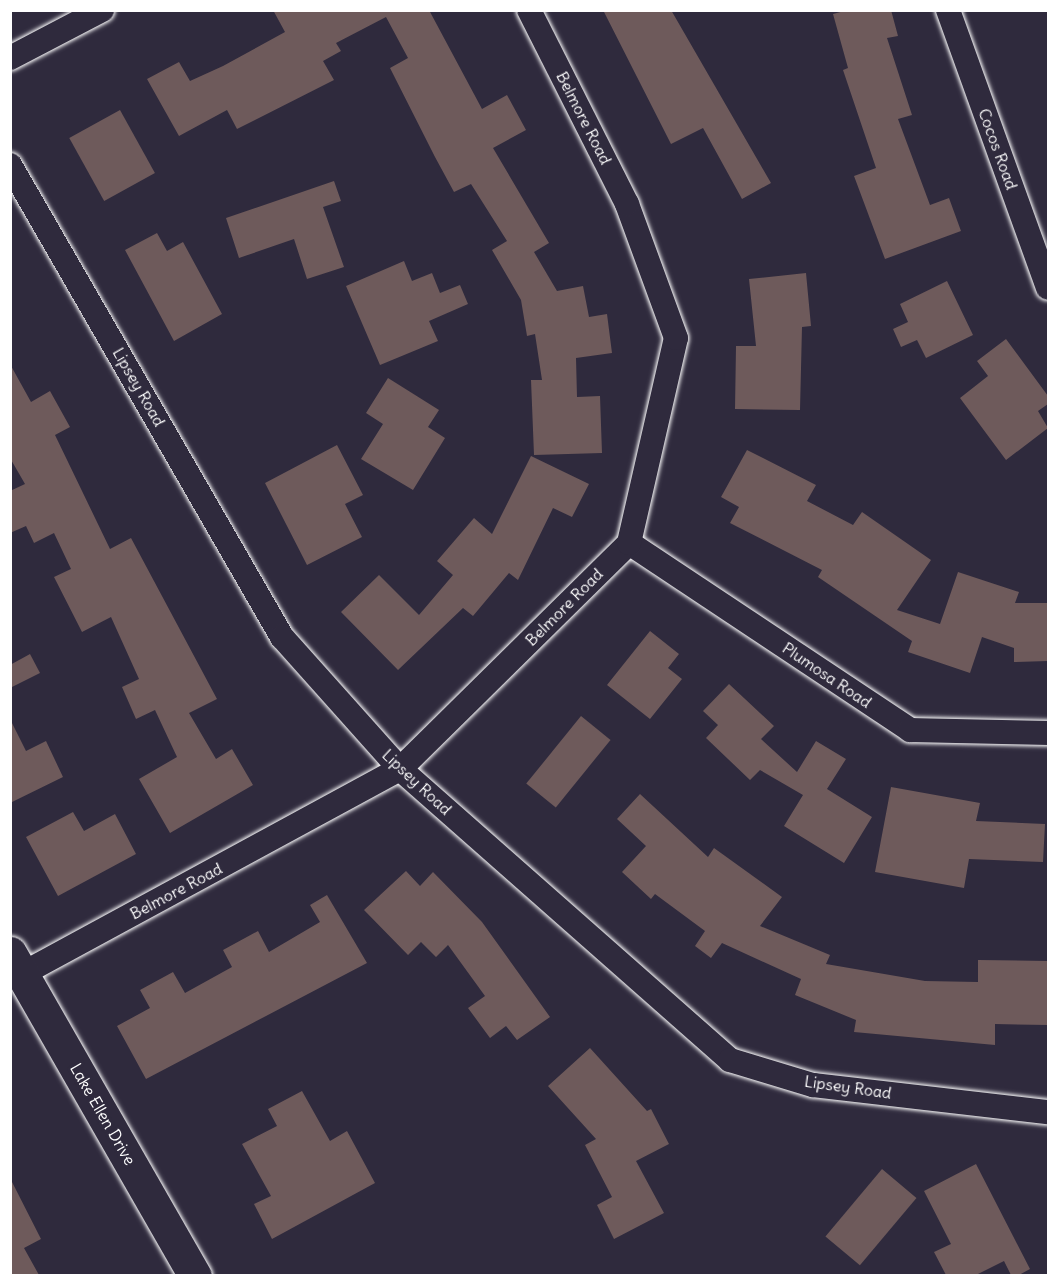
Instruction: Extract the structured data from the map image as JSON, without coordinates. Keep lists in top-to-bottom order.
{
  "streets": {
    "street": [
      "Belmore Road",
      "Cocos Road",
      "Lipsey Road",
      "Plumosa Road",
      "Lake Ellen Drive"
    ]
  },
  "crossings": [
    ["Belmore Road", "Lipsey Road"],
    ["Belmore Road", "Plumosa Road"],
    ["Belmore Road", "Lake Ellen Drive"]
  ]
}
